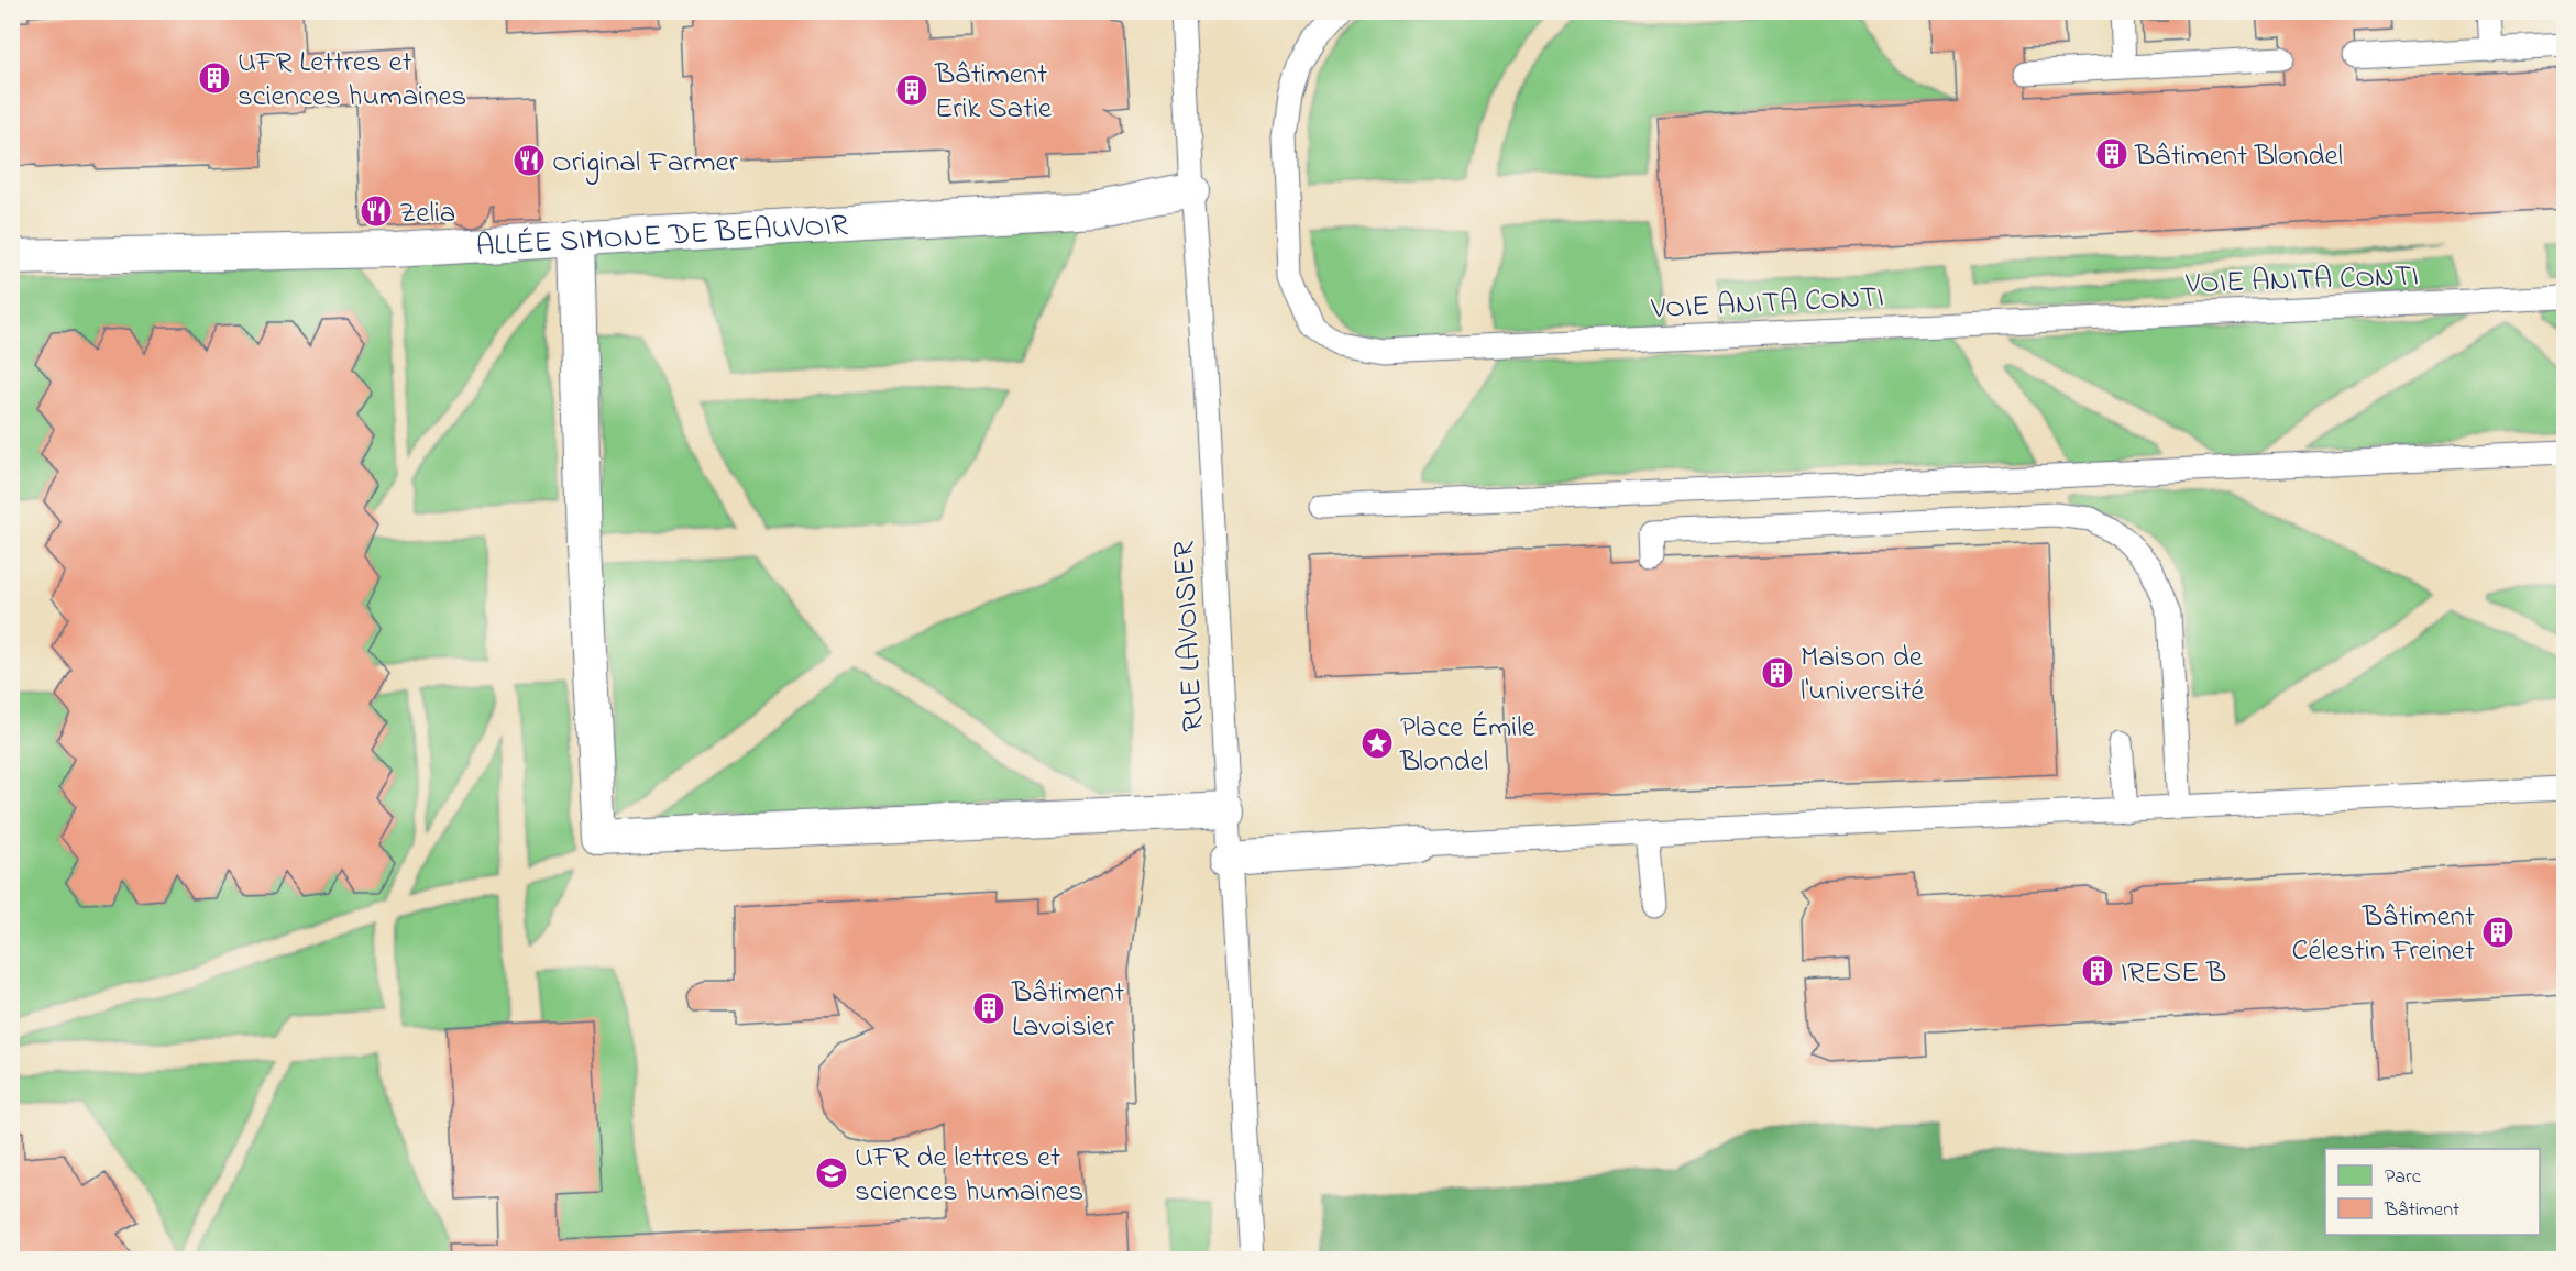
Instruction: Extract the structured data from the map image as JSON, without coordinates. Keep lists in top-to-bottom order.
{
  "streets": {
    "street": ["ALLÉE SIMONE DE BEAUVOIR"],
    "lane": ["VOIE ANITA CONTI", "RUE LAVOISIER"]
  },
  "crossings": [
    ["ALLÉE SIMONE DE BEAUVOIR", "RUE LAVOISIER"]
  ],
  "places": {
    "building": [
      "UFR Lettres et sciences humaines",
      "Bâtiment Erik Satie",
      "Bâtiment Blondel",
      "Maison de l'université",
      "Bâtiment Célestin Freinet",
      "IRESE B",
      "Bâtiment Lavoisier"
    ],
    "restaurant": ["Original Farmer", "Zelia"],
    "place": ["Place Émile Blondel"],
    "school or university": ["UFR de lettres et sciences humaines"]
  },
  "legend": ["Parc", "Bâtiment"]
}
